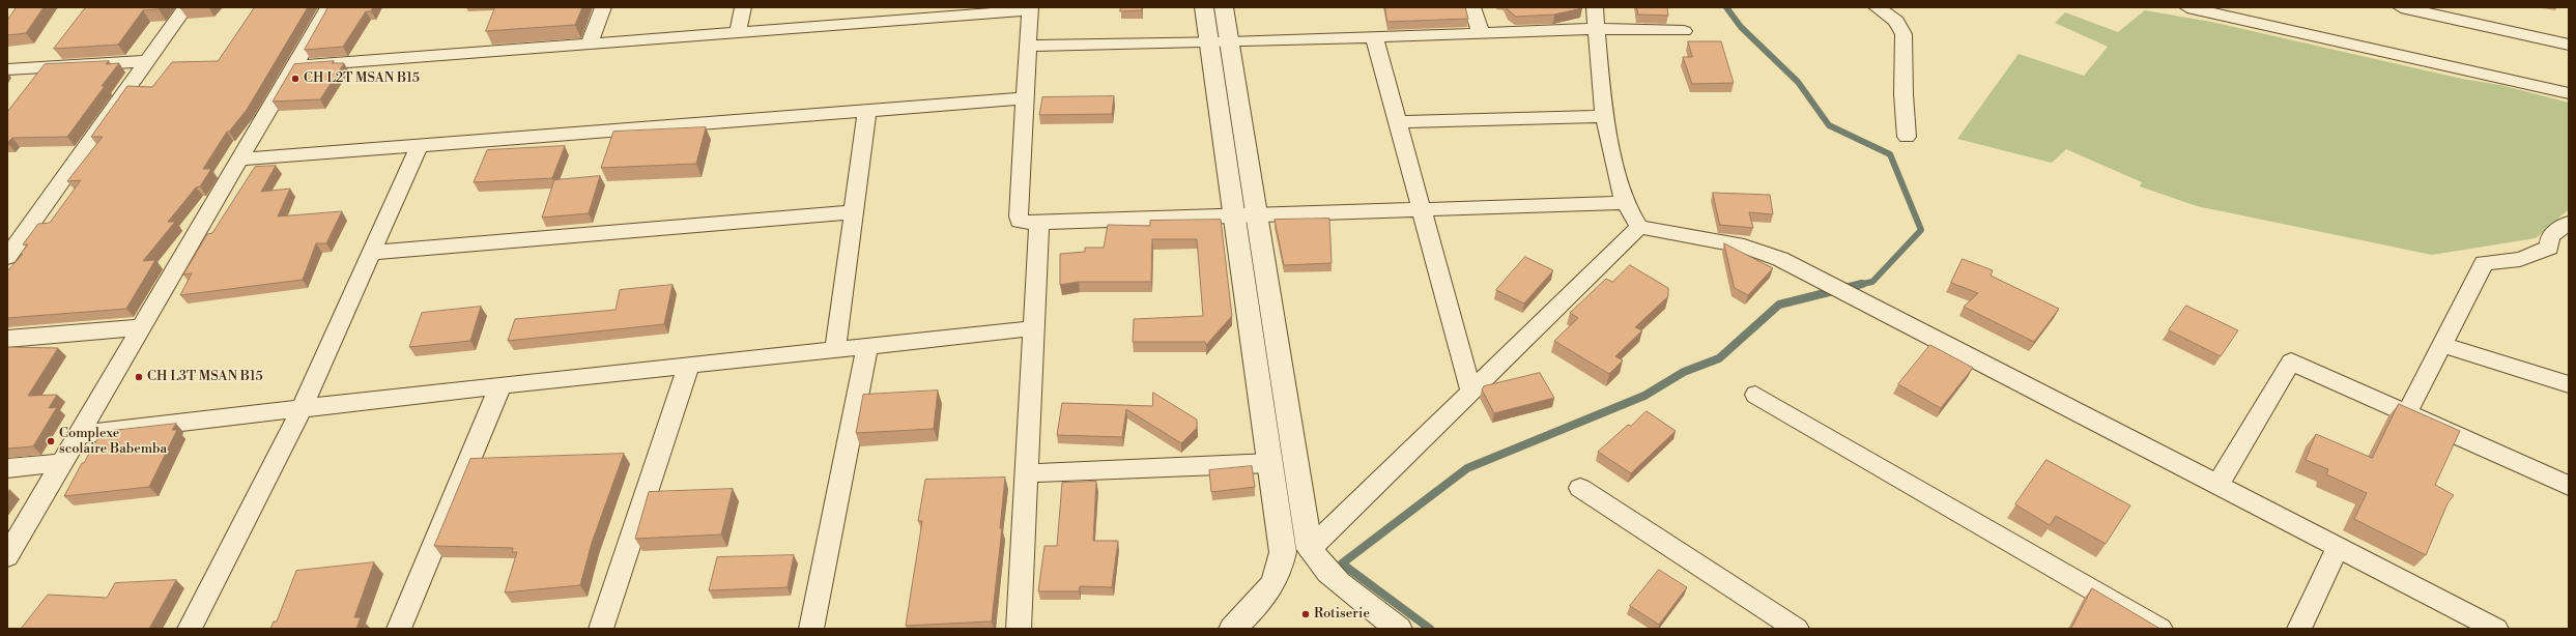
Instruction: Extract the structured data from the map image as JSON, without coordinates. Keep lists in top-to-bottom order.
{
  "places": [
    "CH L2T MSAN B15",
    "CH L3T MSAN B15",
    "Complexe scolaire Babemba",
    "Rotiserie"
  ]
}
